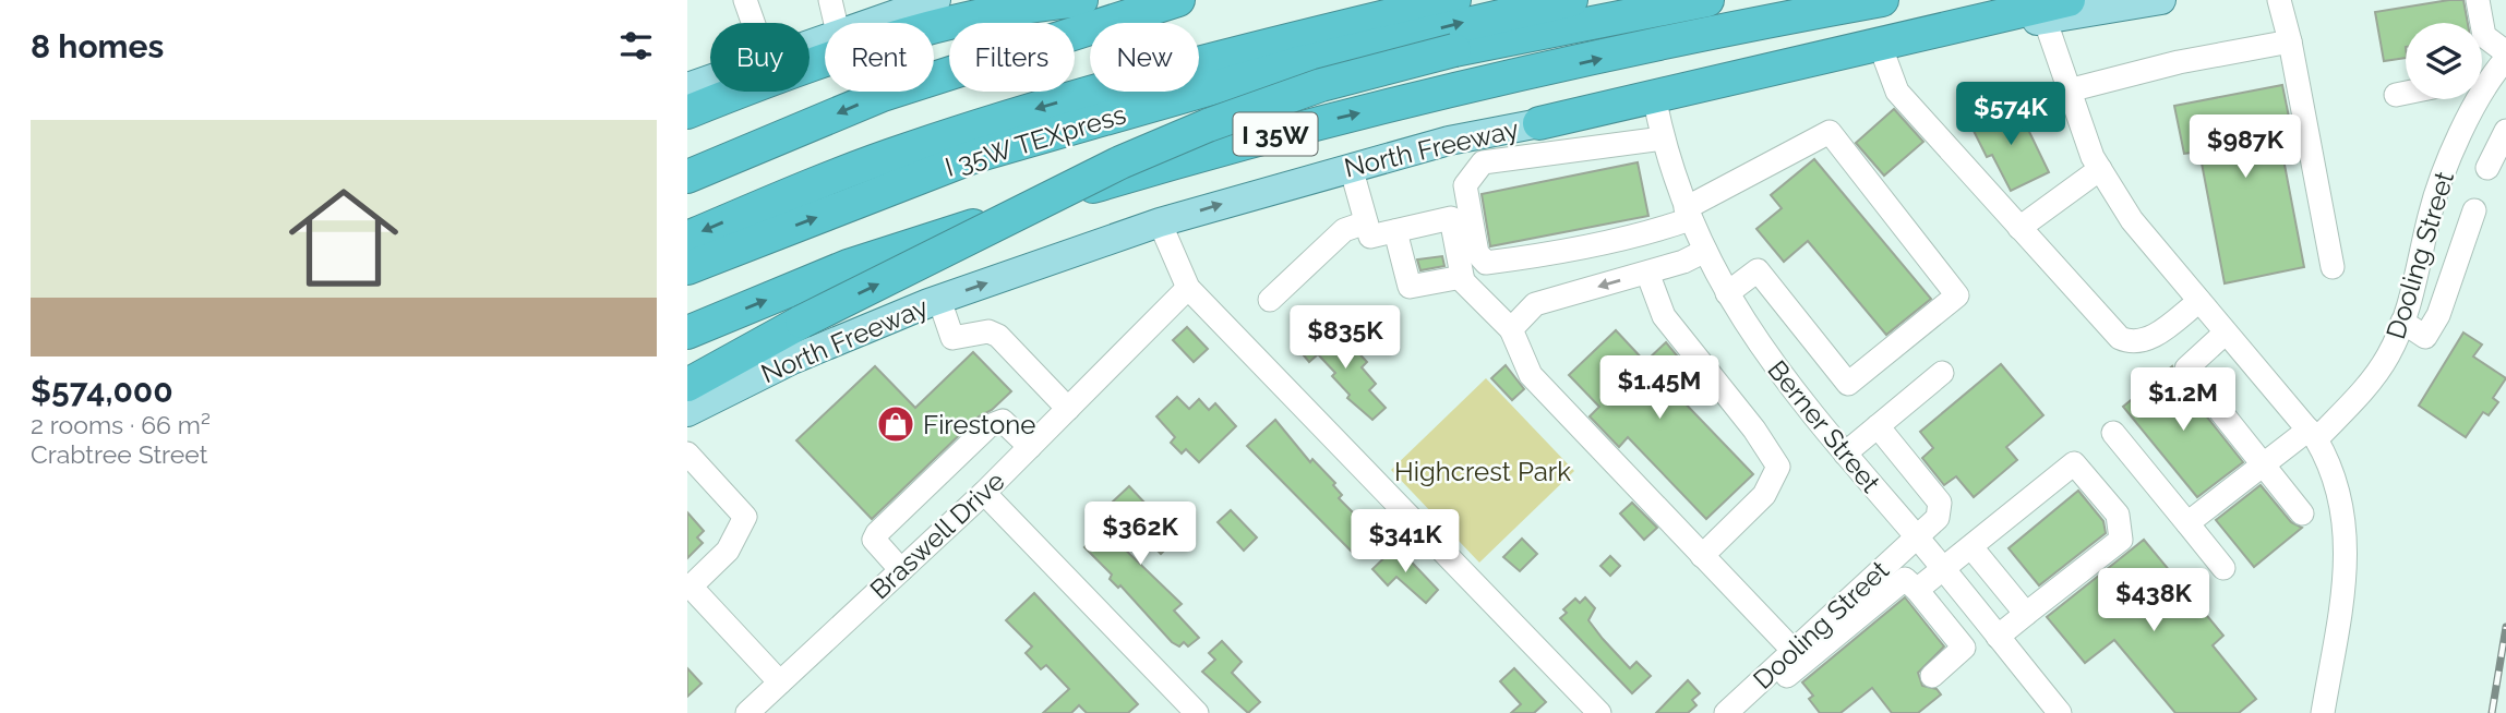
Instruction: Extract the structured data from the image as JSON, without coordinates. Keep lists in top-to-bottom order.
{
  "streets": {
    "highway": ["I 35W", "I 35W TEXpress", "North Freeway"],
    "street": ["Dooling Street", "Berner Street", "Braswell Drive"]
  },
  "crossings": [
    ["North Freeway", "Berner Street"],
    ["Dooling Street", "Berner Street"]
  ],
  "parks": ["Highcrest Park"],
  "places": {
    "shop": ["Firestone"]
  },
  "page": {
    "heading": "8 homes",
    "chip": [
      "Buy",
      "Rent",
      "Filters",
      "New"
    ],
    "price": [
      "$574K",
      "$987K",
      "$835K",
      "$1.45M",
      "$1.2M",
      "$362K",
      "$341K",
      "$438K"
    ],
    "list": [
      {
        "name": "$574,000",
        "note": "2 rooms · 66 m² · Crabtree Street"
      }
    ]
  }
}
